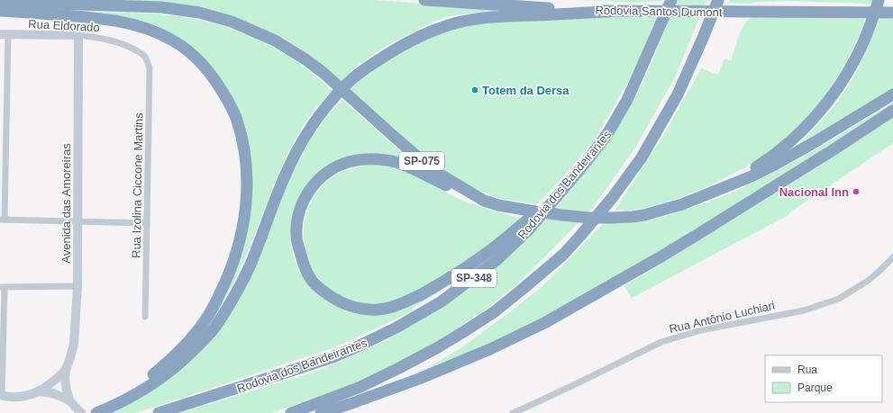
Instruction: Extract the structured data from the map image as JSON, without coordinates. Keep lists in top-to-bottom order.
{
  "streets": {
    "highway": [
      "Rodovia Santos Dumont",
      "SP-075",
      "Rodovia dos Bandeirantes",
      "SP-348"
    ],
    "main road": ["Rua Eldorado", "Avenida das Amoreiras"],
    "street": ["Rua Izolina Ciccone Martins", "Rua Antônio Luchiari"]
  },
  "crossings": [
    ["Rua Eldorado", "Rua Izolina Ciccone Martins"],
    ["Rua Eldorado", "Avenida das Amoreiras"]
  ],
  "places": ["Totem da Dersa", "Nacional Inn"],
  "legend": ["Rua", "Parque"]
}
